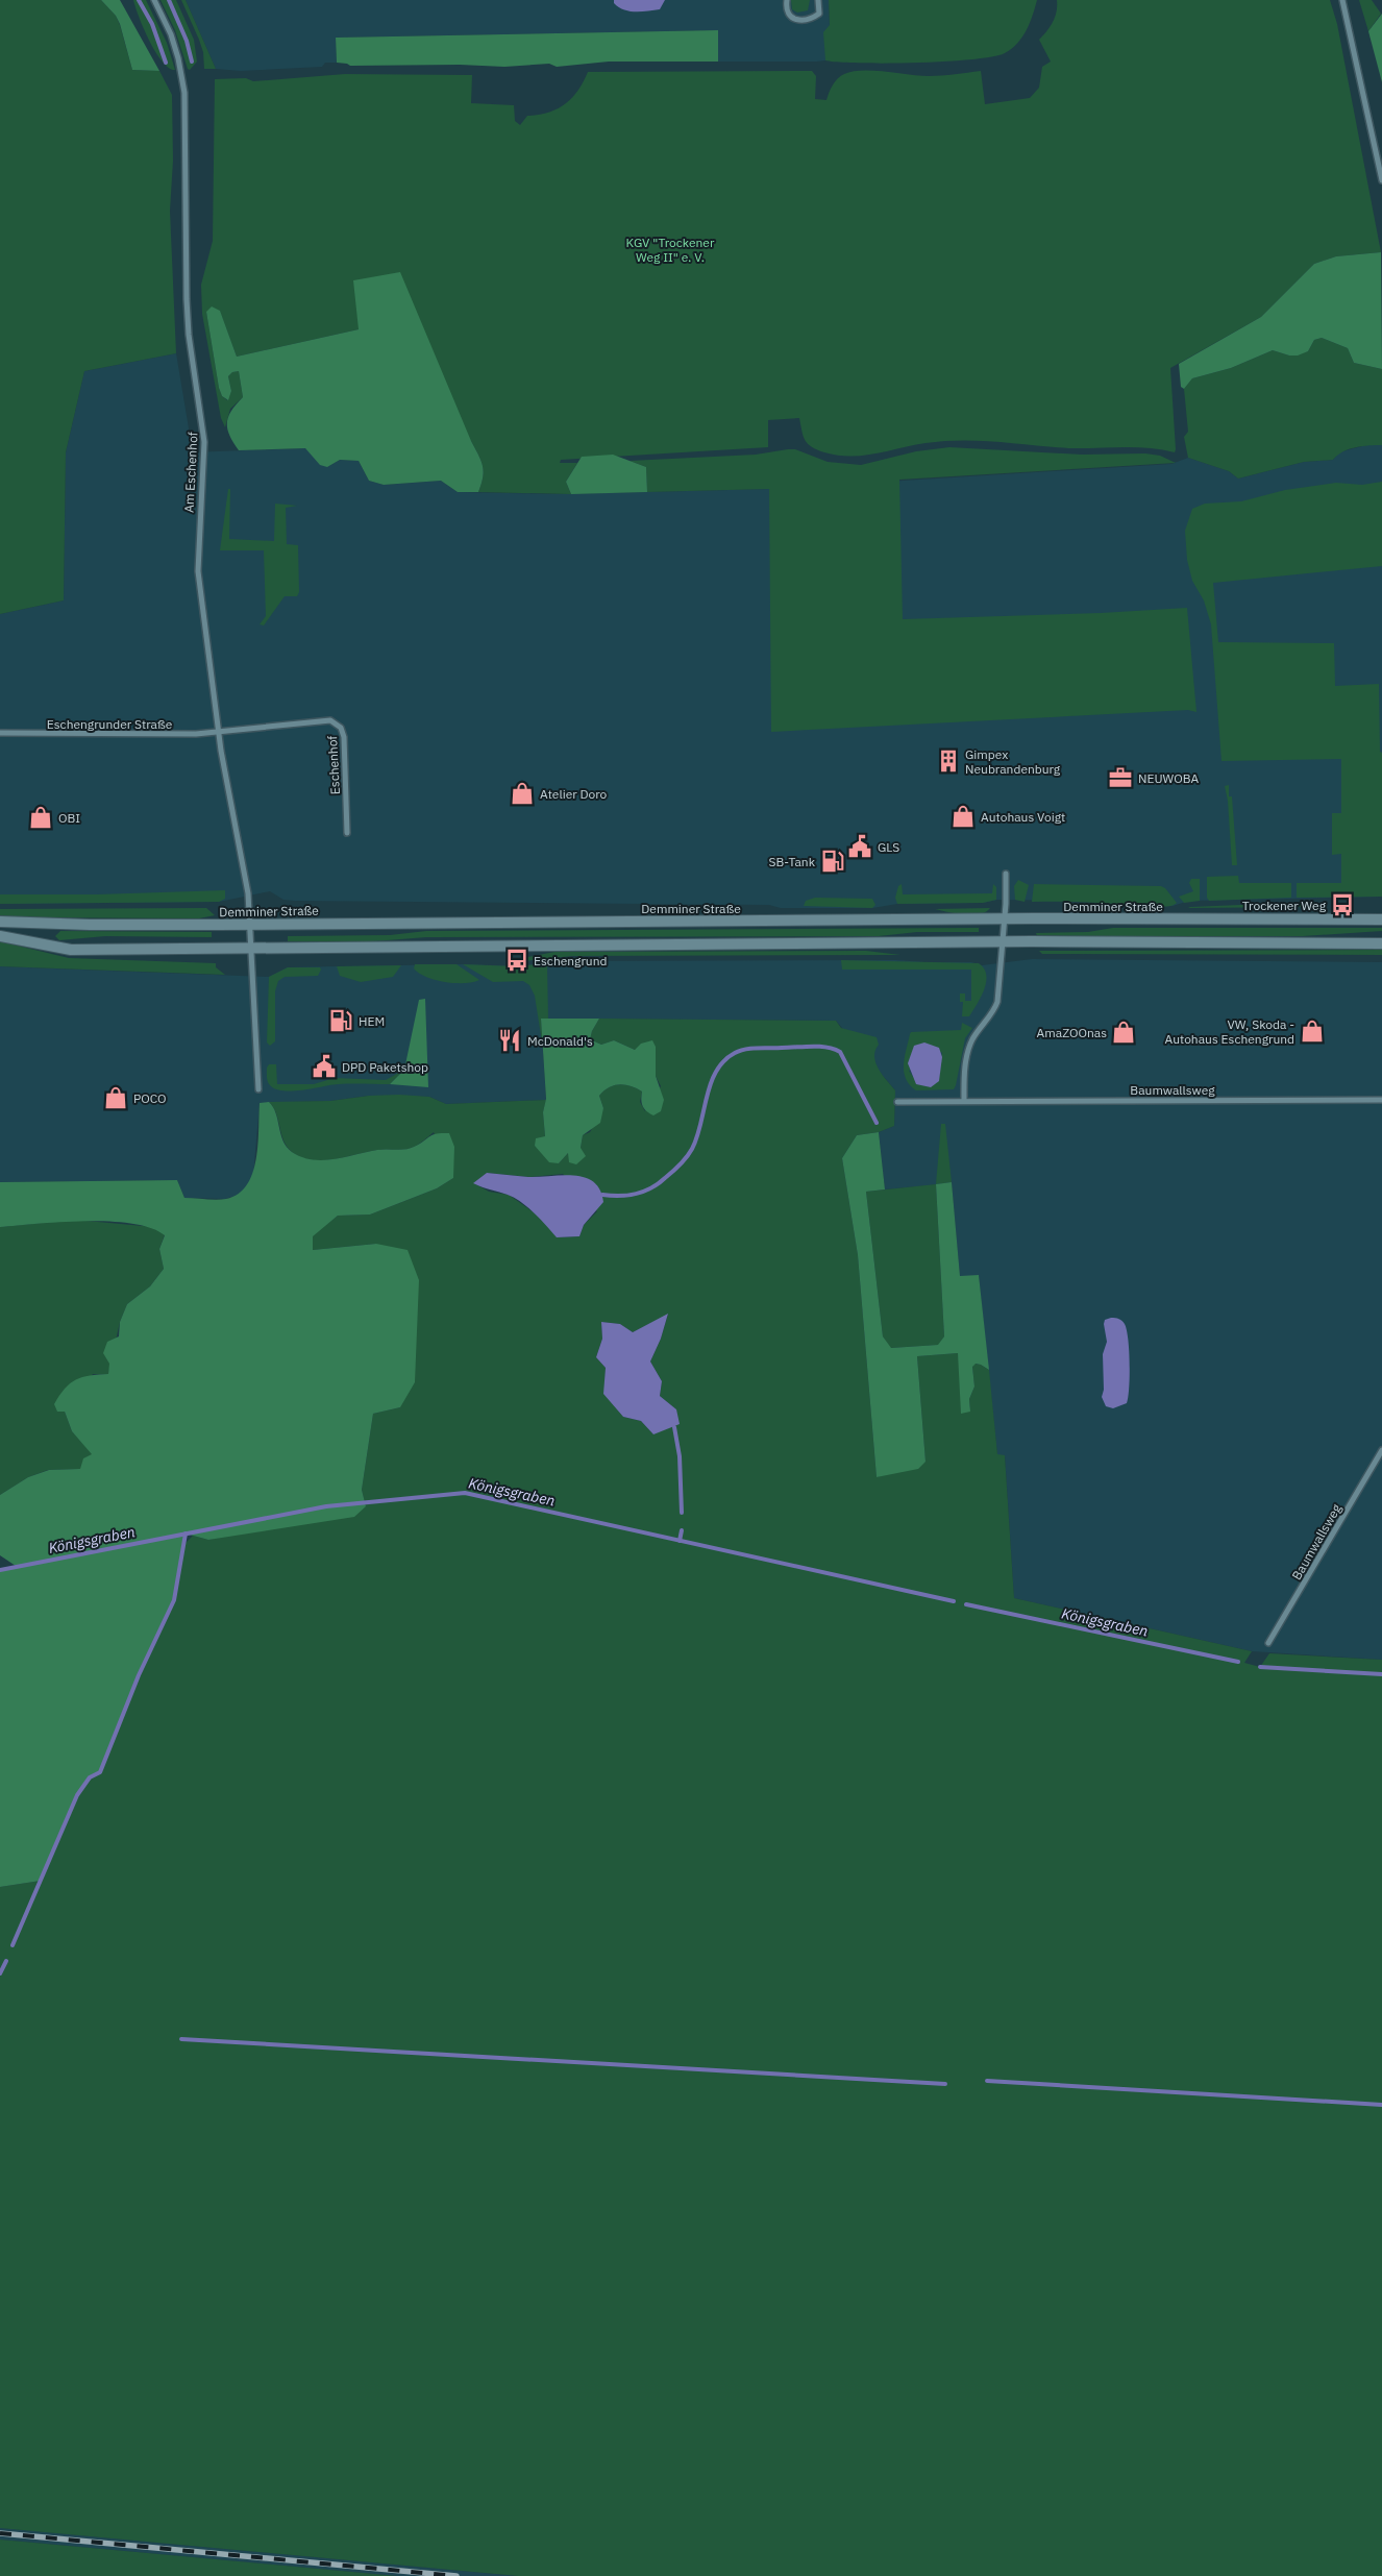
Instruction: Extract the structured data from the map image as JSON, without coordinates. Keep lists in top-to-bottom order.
{
  "streets": {
    "main road": ["Demminer Straße"],
    "street": [
      "Am Eschenhof",
      "Eschengrunder Straße",
      "Eschenhof",
      "Baumwallsweg"
    ]
  },
  "crossings": [
    ["Am Eschenhof", "Eschengrunder Straße"],
    ["Am Eschenhof", "Eschenhof"],
    ["Am Eschenhof", "Demminer Straße"],
    ["Eschengrunder Straße", "Eschenhof"]
  ],
  "water": ["Königsgraben"],
  "parks": ["KGV \"Trockener Weg II\" e. V."],
  "places": {
    "building": ["Gimpex Neubrandenburg"],
    "office": ["NEUWOBA"],
    "shop": [
      "Atelier Doro",
      "Autohaus Voigt",
      "OBI",
      "VW, Skoda - Autohaus Eschengrund",
      "AmaZOOnas",
      "POCO"
    ],
    "public building": ["GLS", "DPD Paketshop"],
    "fuel station": ["SB-Tank", "HEM"],
    "bus stop": ["Trockener Weg", "Eschengrund"],
    "restaurant": ["McDonald's"]
  }
}
